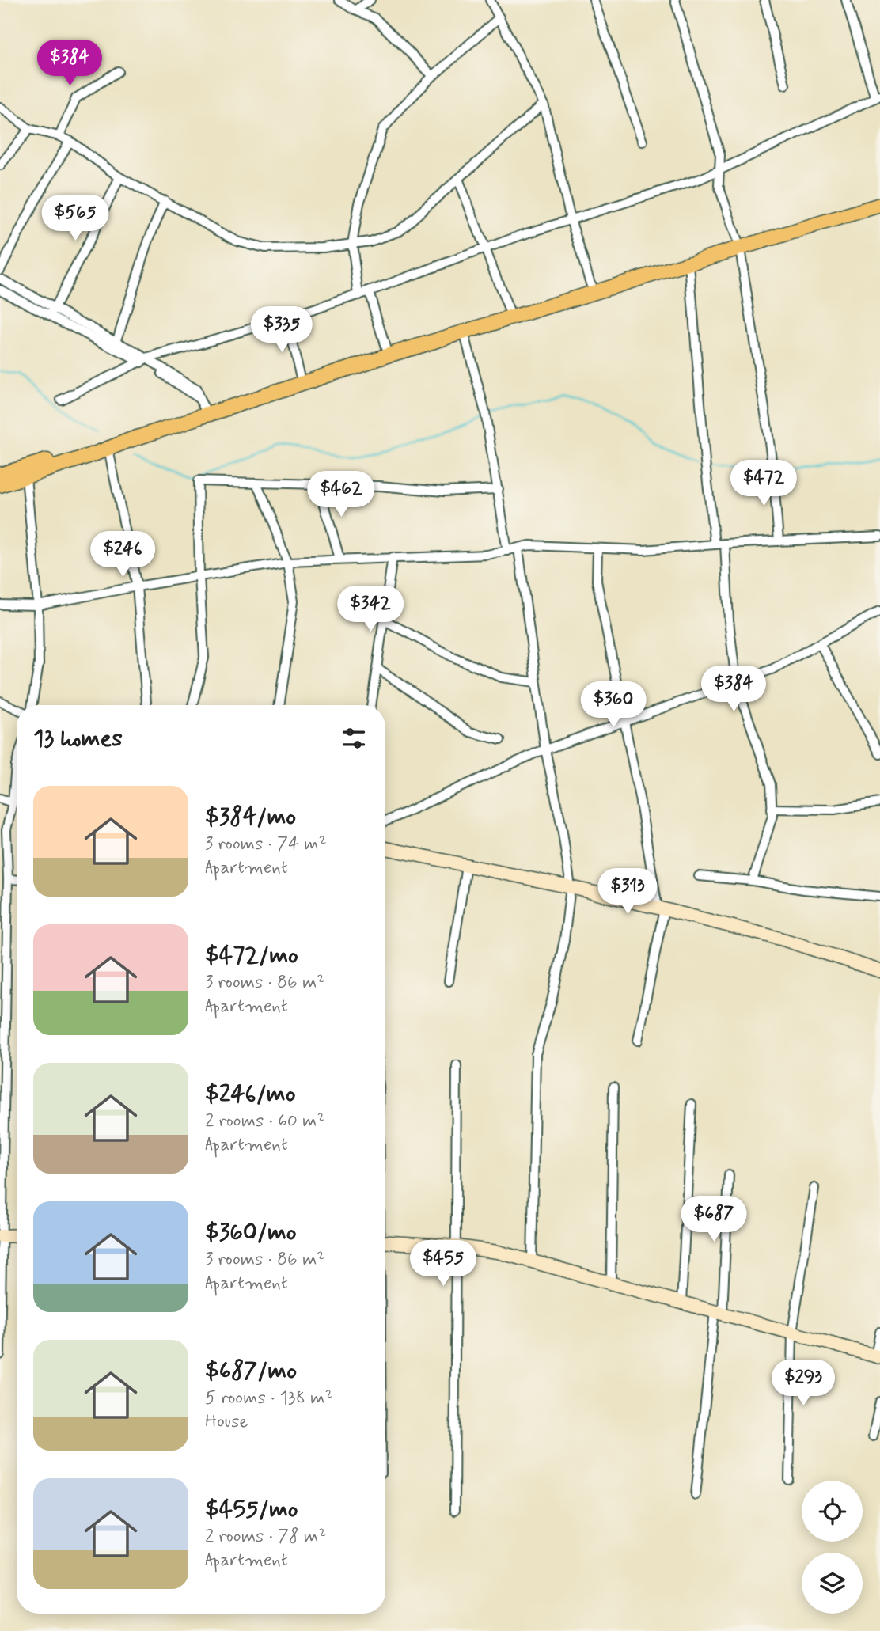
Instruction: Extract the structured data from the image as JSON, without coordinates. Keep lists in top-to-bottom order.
{
  "page": {
    "price": [
      "$384",
      "$565",
      "$335",
      "$472",
      "$462",
      "$246",
      "$342",
      "$384",
      "$360",
      "$313",
      "$687",
      "$455",
      "$293"
    ],
    "heading": "13 homes",
    "list": [
      {
        "name": "$384/mo",
        "note": "3 rooms · 74 m² · Apartment"
      },
      {
        "name": "$472/mo",
        "note": "3 rooms · 86 m² · Apartment"
      },
      {
        "name": "$246/mo",
        "note": "2 rooms · 60 m² · Apartment"
      },
      {
        "name": "$360/mo",
        "note": "3 rooms · 86 m² · Apartment"
      },
      {
        "name": "$687/mo",
        "note": "5 rooms · 138 m² · House"
      },
      {
        "name": "$455/mo",
        "note": "2 rooms · 78 m² · Apartment"
      }
    ]
  }
}
